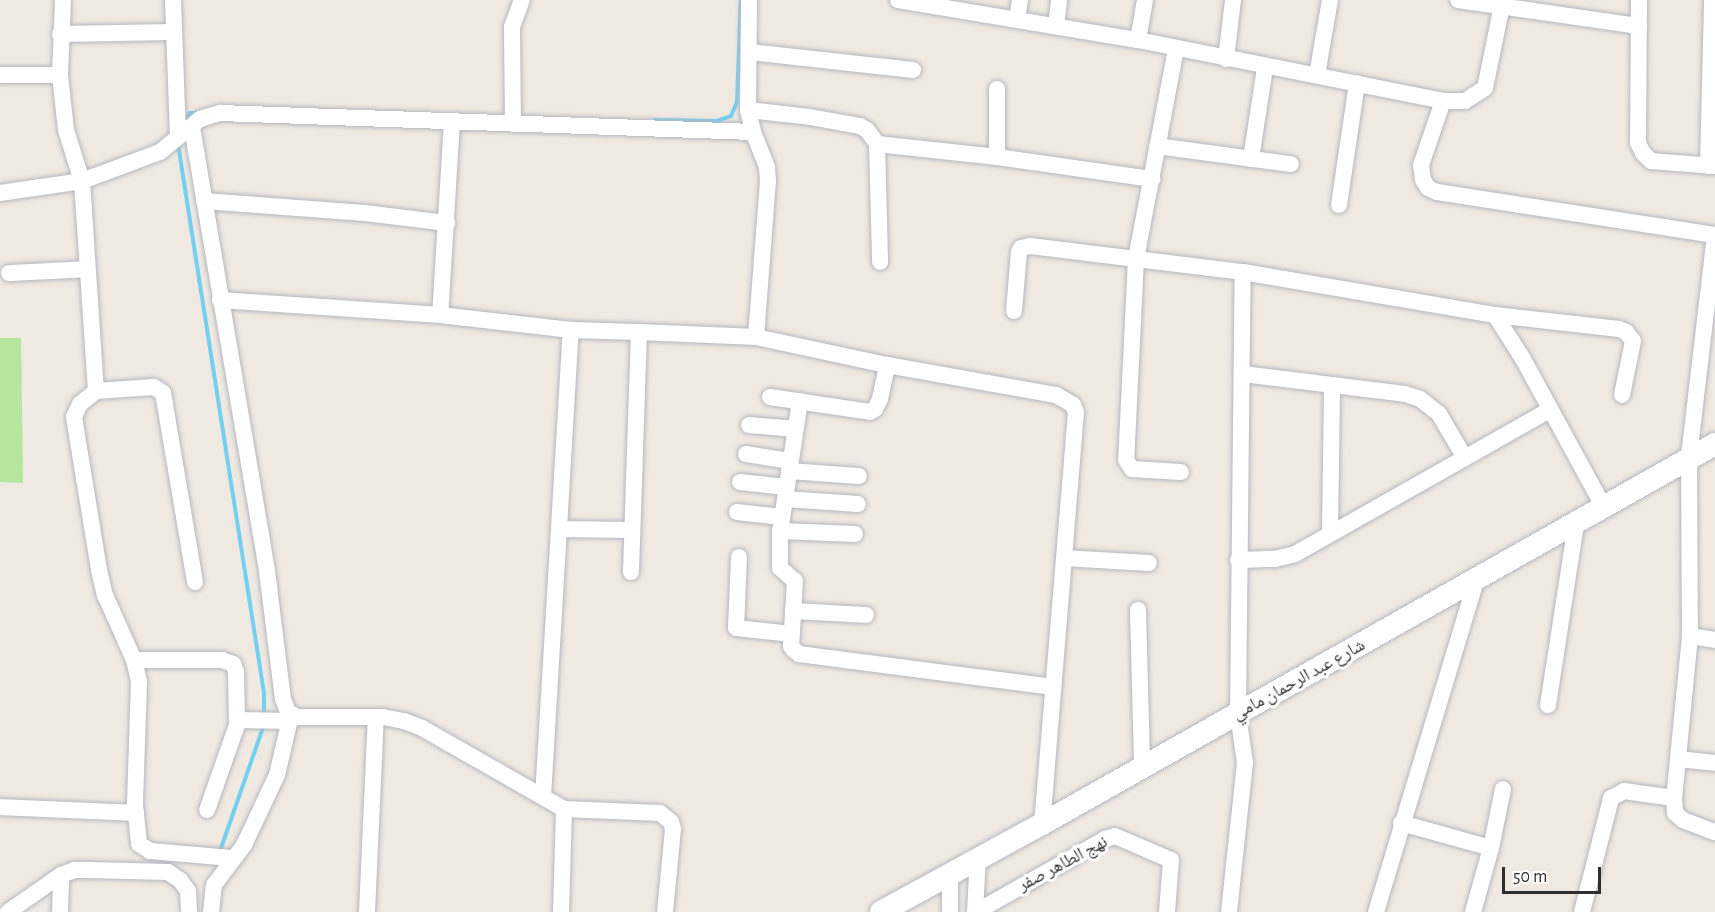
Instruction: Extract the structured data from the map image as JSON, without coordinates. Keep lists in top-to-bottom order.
{
  "streets": {
    "street": ["شارع عبد الرحمان مامي", "نهج الطاهر صفر"]
  },
  "scale_bar": "50 m"
}
